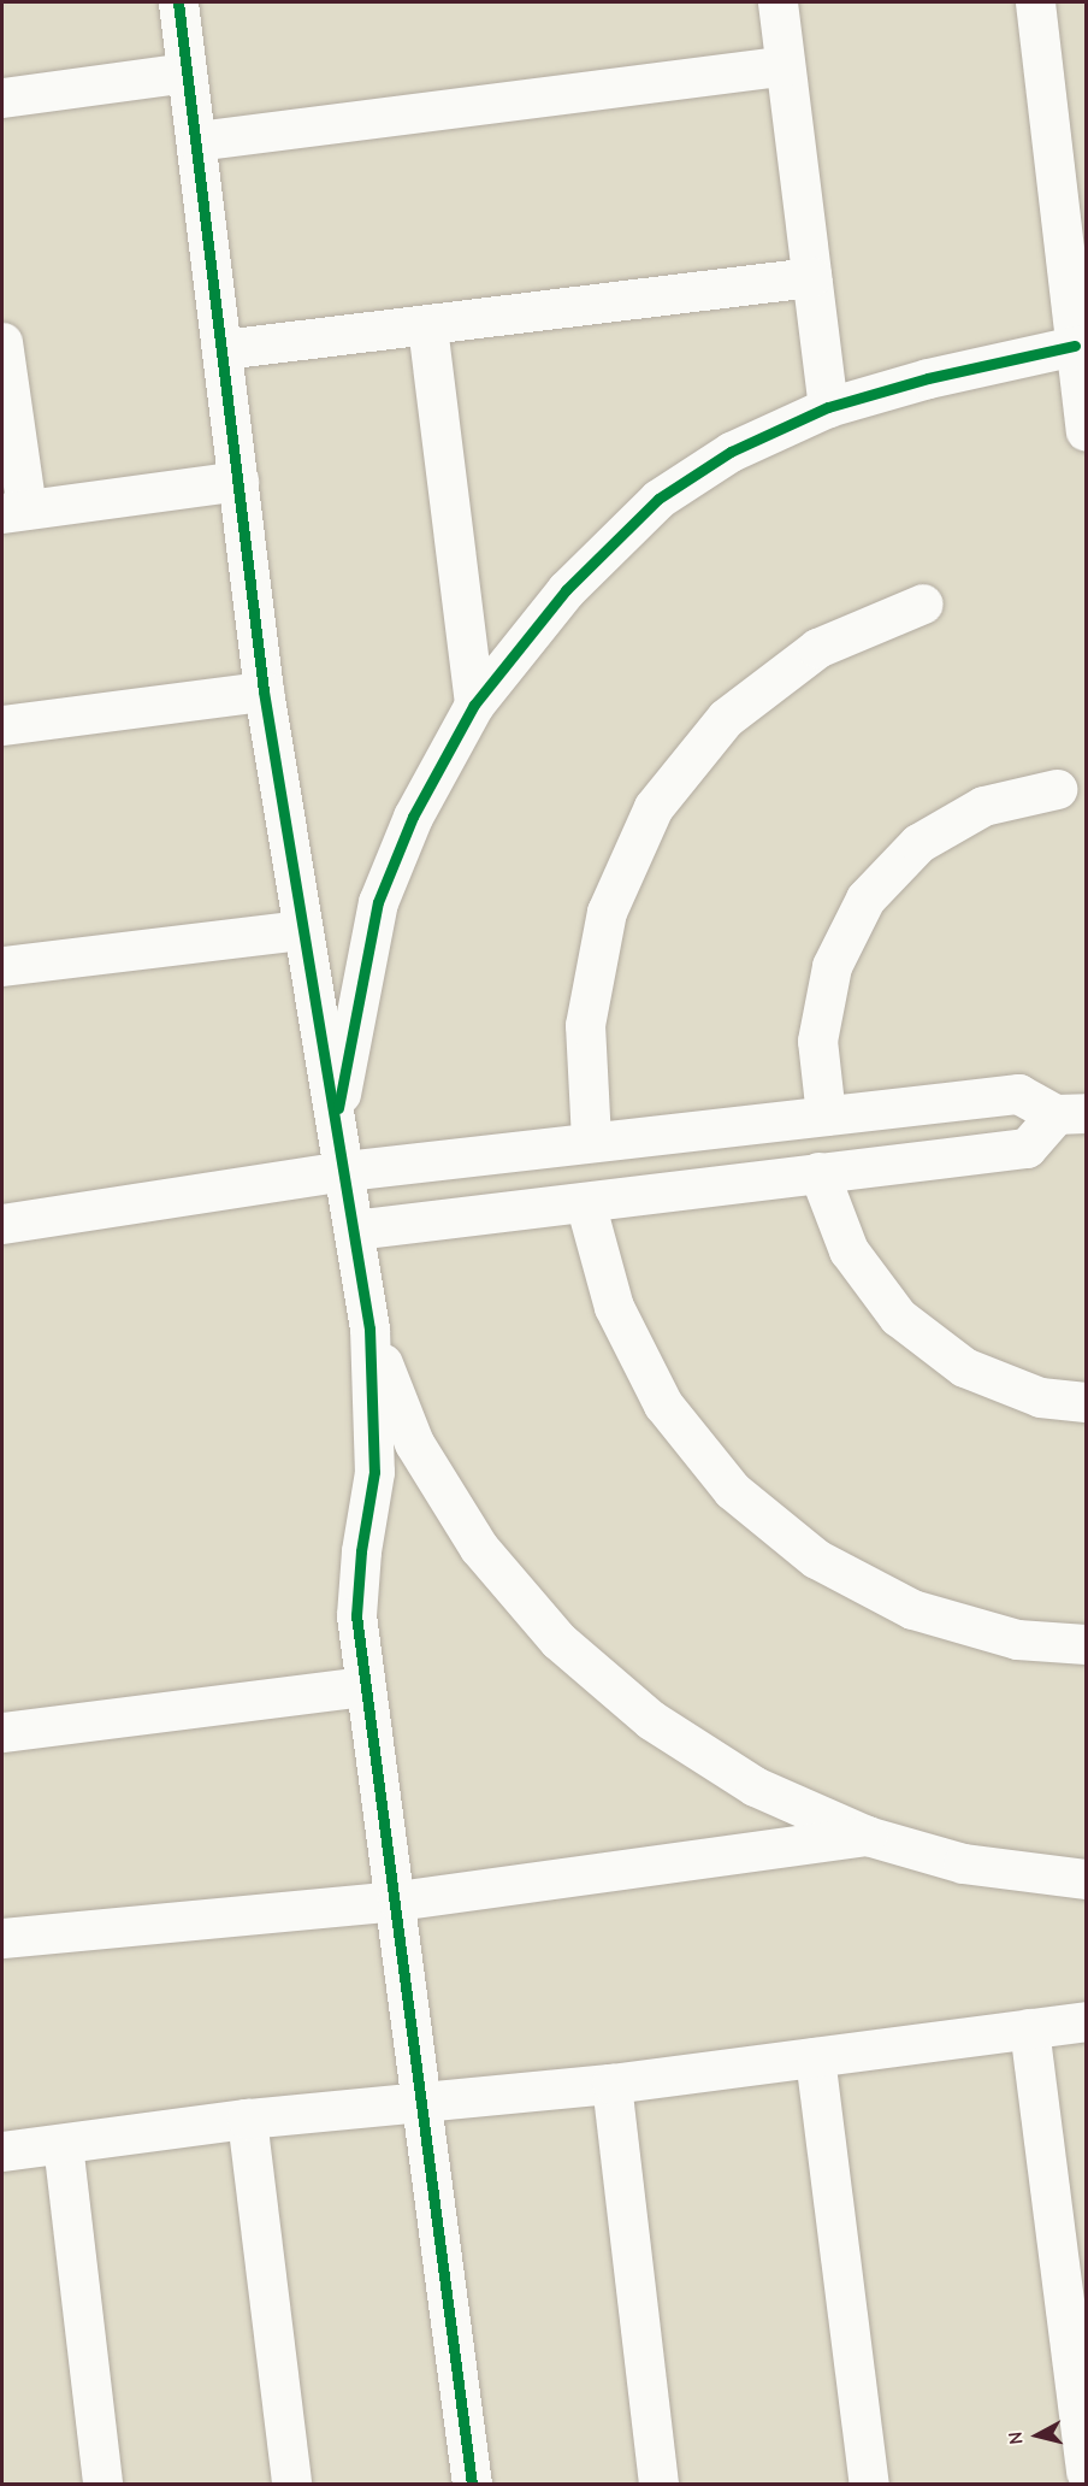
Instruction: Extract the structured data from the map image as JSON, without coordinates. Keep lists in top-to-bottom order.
{
  "north": "left"
}
